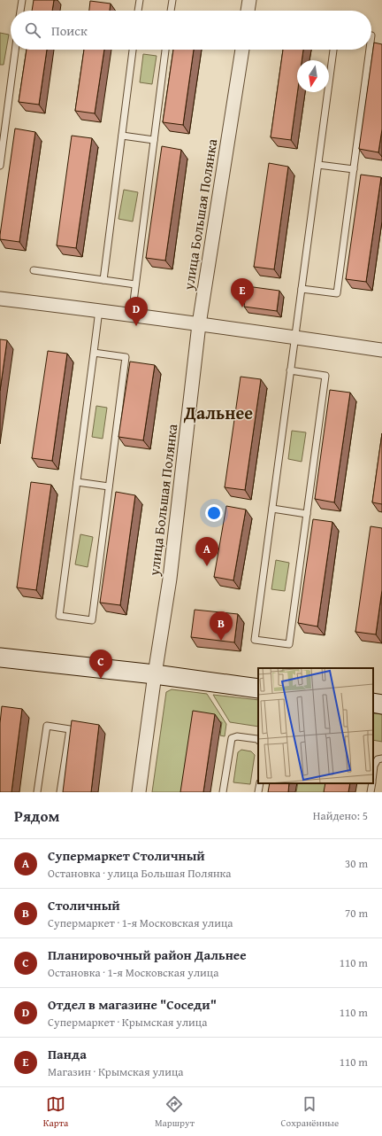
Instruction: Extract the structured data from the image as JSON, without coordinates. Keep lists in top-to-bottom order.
{
  "streets": {
    "street": ["улица Большая Полянка"]
  },
  "districts": ["Дальнее"],
  "north": "bottom",
  "page": {
    "search": "Поиск",
    "pins": [
      "E",
      "D",
      "A",
      "B",
      "C"
    ],
    "heading": ["Рядом", "Найдено: 5"],
    "list": [
      {
        "mark": "A",
        "name": "Супермаркет Столичный",
        "note": "Остановка · улица Большая Полянка",
        "value": "30 m"
      },
      {
        "mark": "B",
        "name": "Столичный",
        "note": "Супермаркет · 1-я Московская улица",
        "value": "70 m"
      },
      {
        "mark": "C",
        "name": "Планировочный район Дальнее",
        "note": "Остановка · 1-я Московская улица",
        "value": "110 m"
      },
      {
        "mark": "D",
        "name": "Отдел в магазине \"Соседи\"",
        "note": "Супермаркет · Крымская улица",
        "value": "110 m"
      },
      {
        "mark": "E",
        "name": "Панда",
        "note": "Магазин · Крымская улица",
        "value": "110 m"
      }
    ],
    "nav": ["Карта", "Маршрут", "Сохранённые"]
  }
}
